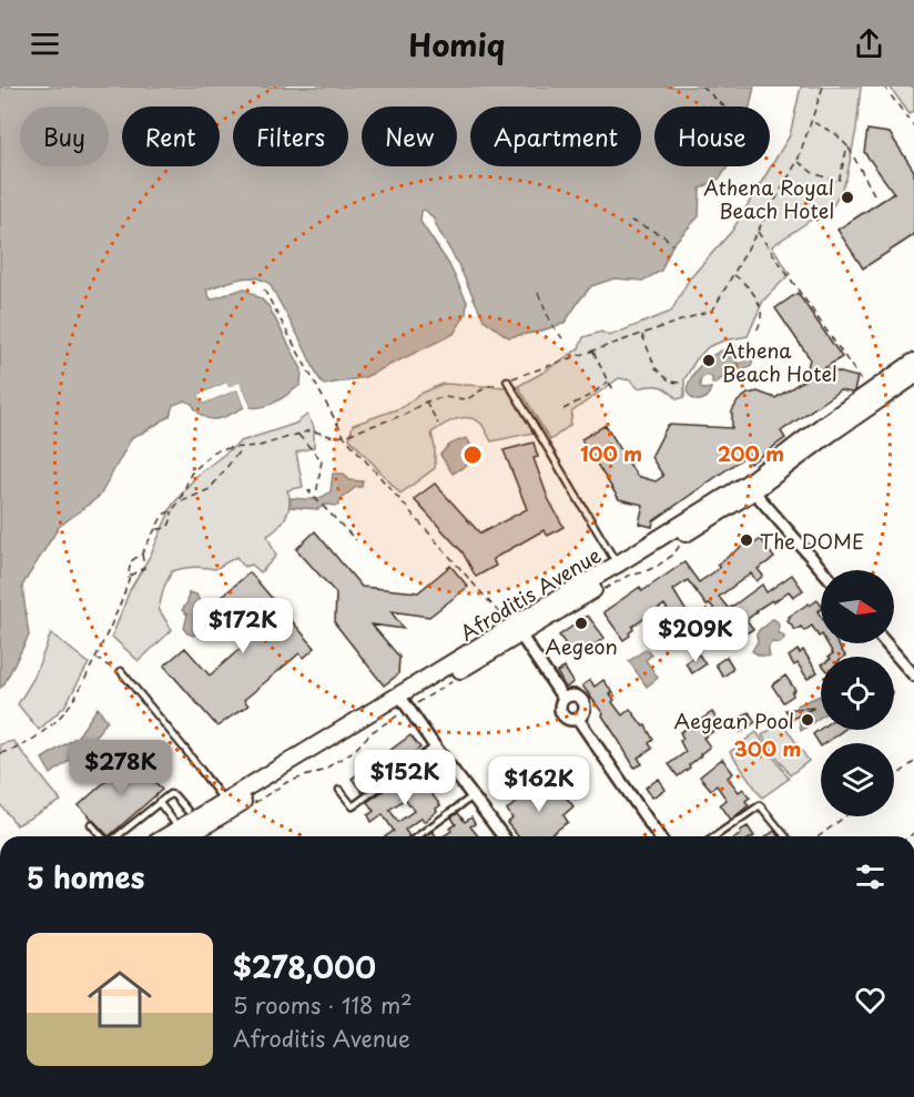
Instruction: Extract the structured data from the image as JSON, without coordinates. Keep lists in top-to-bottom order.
{
  "streets": {
    "main road": ["Afroditis Avenue"]
  },
  "places": [
    "Athena Royal Beach Hotel",
    "Athena Beach Hotel",
    "The DOME",
    "Aegeon",
    "Aegean Pool"
  ],
  "north": "right",
  "page": {
    "header": "Homiq",
    "chip": [
      "Buy",
      "Rent",
      "Filters",
      "New",
      "Apartment",
      "House"
    ],
    "price": [
      "$172K",
      "$209K",
      "$278K",
      "$152K",
      "$162K"
    ],
    "heading": "5 homes",
    "list": [
      {
        "name": "$278,000",
        "note": "5 rooms · 118 m² · Afroditis Avenue"
      }
    ]
  },
  "rings": ["100 m", "200 m", "300 m"]
}
